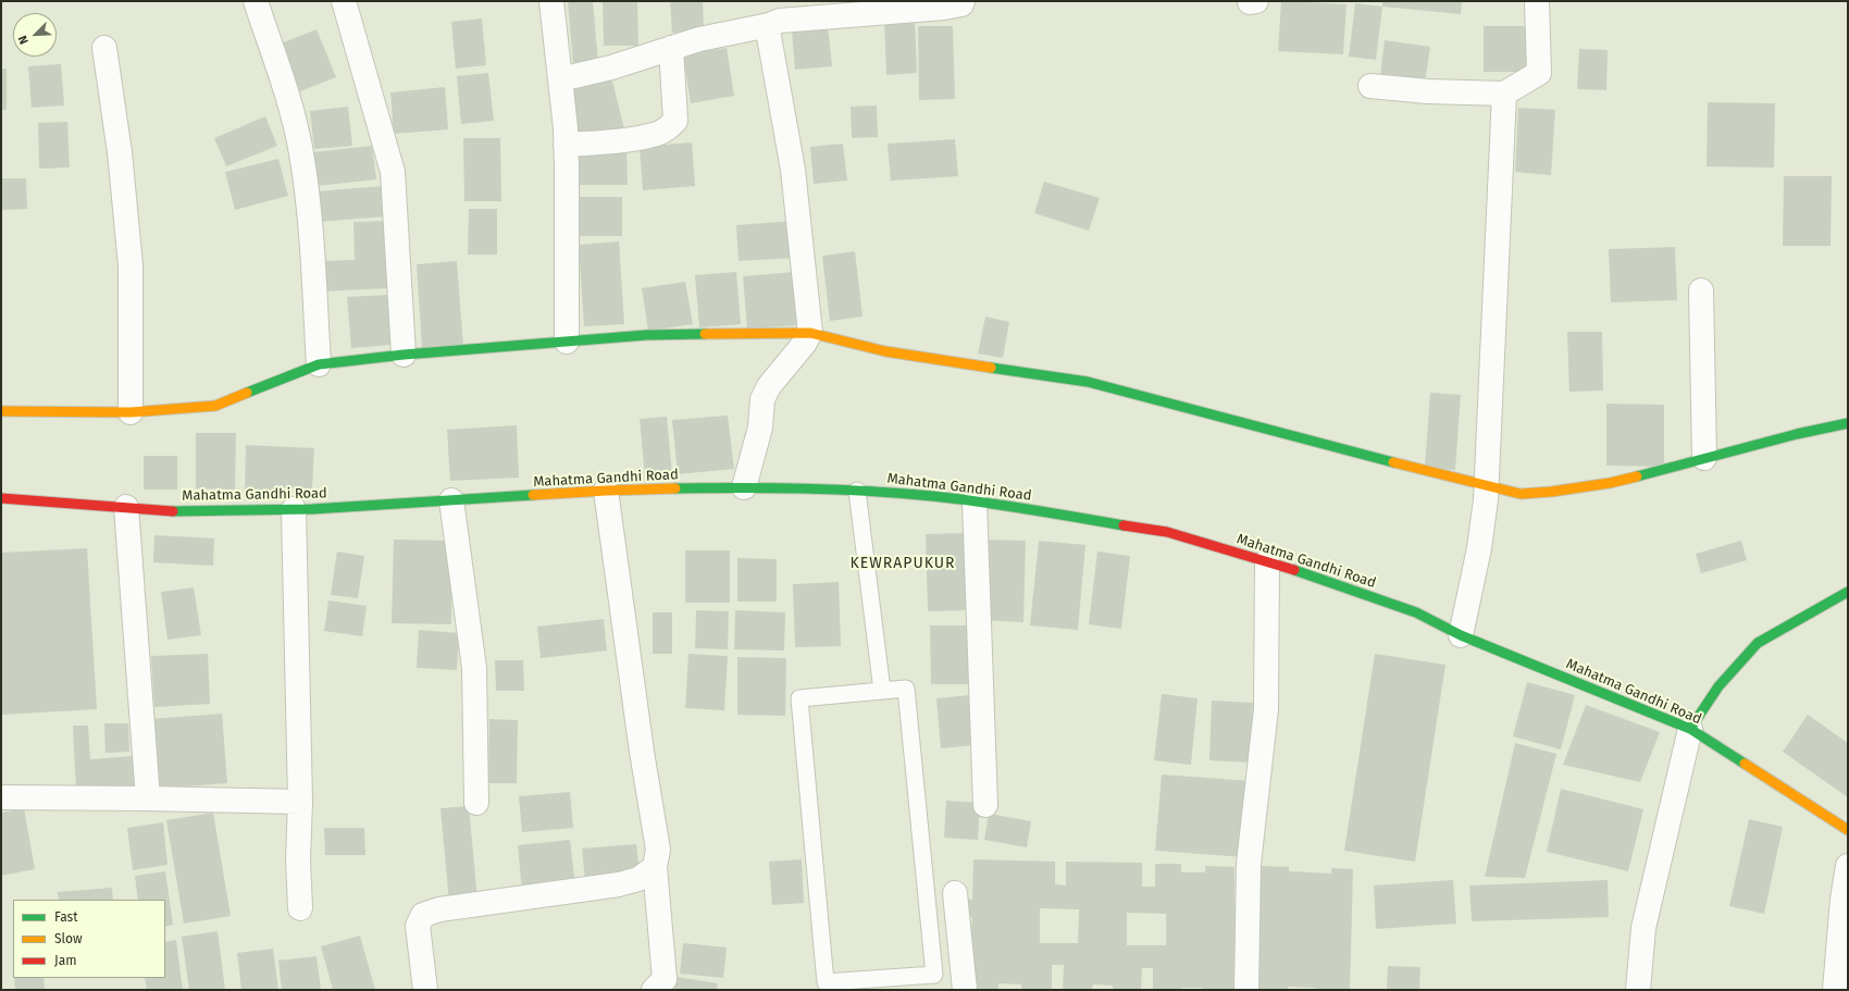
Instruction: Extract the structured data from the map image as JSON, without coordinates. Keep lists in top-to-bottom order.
{
  "streets": {
    "main road": ["Mahatma Gandhi Road"]
  },
  "districts": ["KEWRAPUKUR"],
  "legend": ["Fast", "Slow", "Jam"],
  "north": "bottom left"
}
